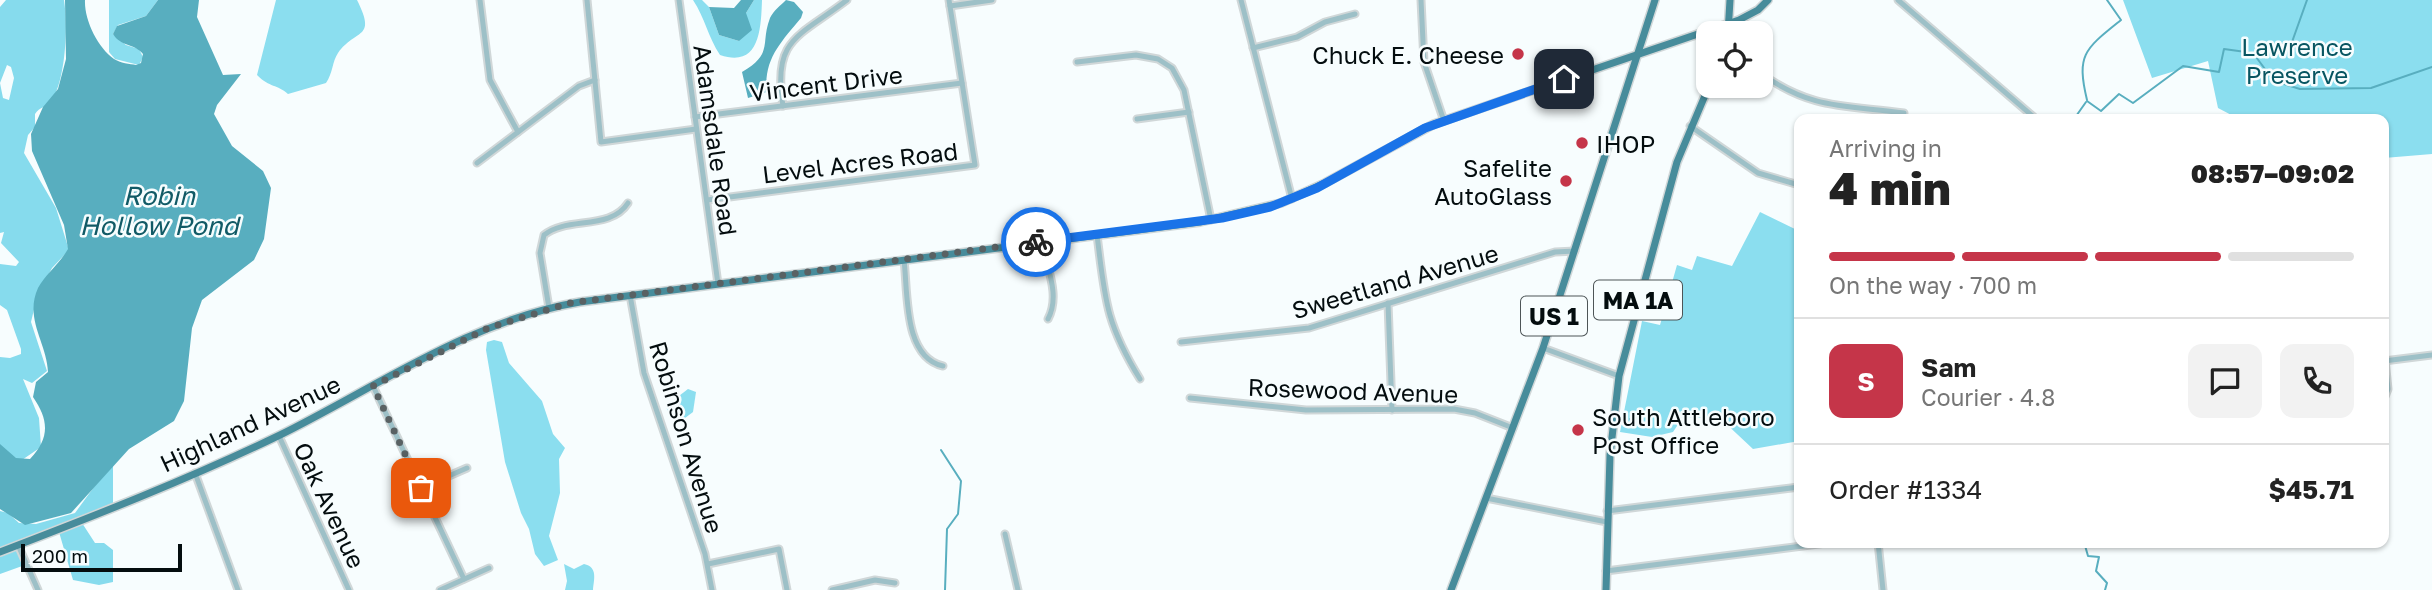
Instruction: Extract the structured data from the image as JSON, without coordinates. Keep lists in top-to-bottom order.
{
  "streets": {
    "main road": ["MA 1A", "US 1", "Highland Avenue"],
    "street": [
      "Vincent Drive",
      "Adamsdale Road",
      "Level Acres Road",
      "Sweetland Avenue",
      "Rosewood Avenue",
      "Robinson Avenue",
      "Oak Avenue"
    ]
  },
  "crossings": [
    ["Vincent Drive", "Adamsdale Road"],
    ["Vincent Drive", "Level Acres Road"],
    ["Adamsdale Road", "Level Acres Road"],
    ["Adamsdale Road", "Highland Avenue"],
    ["Sweetland Avenue", "US 1"],
    ["US 1", "Rosewood Avenue"],
    ["US 1", "Highland Avenue"],
    ["Highland Avenue", "Robinson Avenue"],
    ["Highland Avenue", "Oak Avenue"]
  ],
  "water": ["Robin Hollow Pond"],
  "parks": ["Lawrence Preserve"],
  "places": [
    "Chuck E. Cheese",
    "IHOP",
    "Safelite AutoGlass",
    "South Attleboro Post Office"
  ],
  "scale_bar": "200 m",
  "page": {
    "heading": ["4 min", "Arriving in", "08:57–09:02"],
    "panel": [
      "Sam",
      "Courier · 4.8",
      "Order #1334",
      "$45.71"
    ],
    "bar": "On the way · 700 m",
    "round": "S",
    "scale": "200 m"
  }
}
